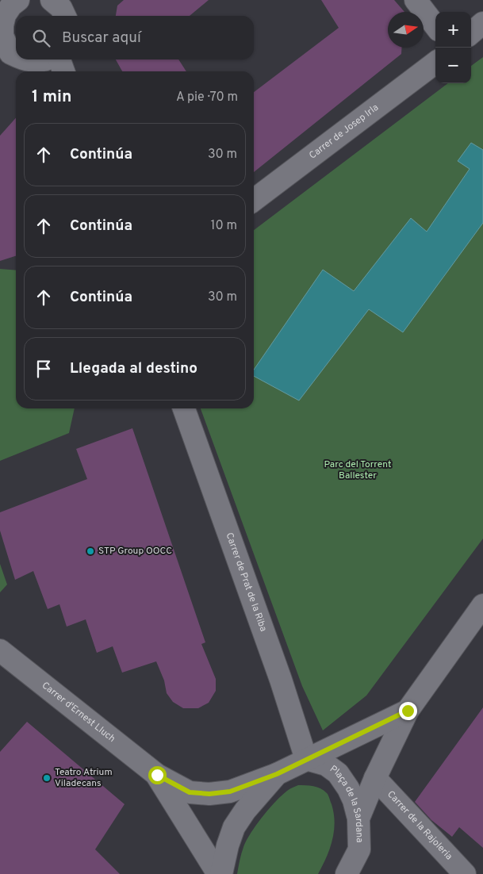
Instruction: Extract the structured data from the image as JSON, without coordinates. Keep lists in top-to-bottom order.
{
  "streets": {
    "street": [
      "Carrer de Josep Irla",
      "Carrer de Prat de la Riba",
      "Carrer d'Ernest Lluch",
      "Plaça de la Sardana",
      "Carrer de la Rajoleria"
    ]
  },
  "crossings": [
    ["Carrer de Prat de la Riba", "Plaça de la Sardana"]
  ],
  "parks": ["Parc del Torrent Ballester"],
  "places": ["STP Group OOCC", "Teatro Atrium Viladecans"],
  "north": "right",
  "page": {
    "map_buttons": ["+", "−"],
    "search": "Buscar aquí",
    "heading": ["1 min", "A pie · 70 m"],
    "list": [
      ["Continúa", "30 m"],
      ["Continúa", "10 m"],
      ["Continúa", "30 m"],
      "Llegada al destino"
    ]
  }
}
